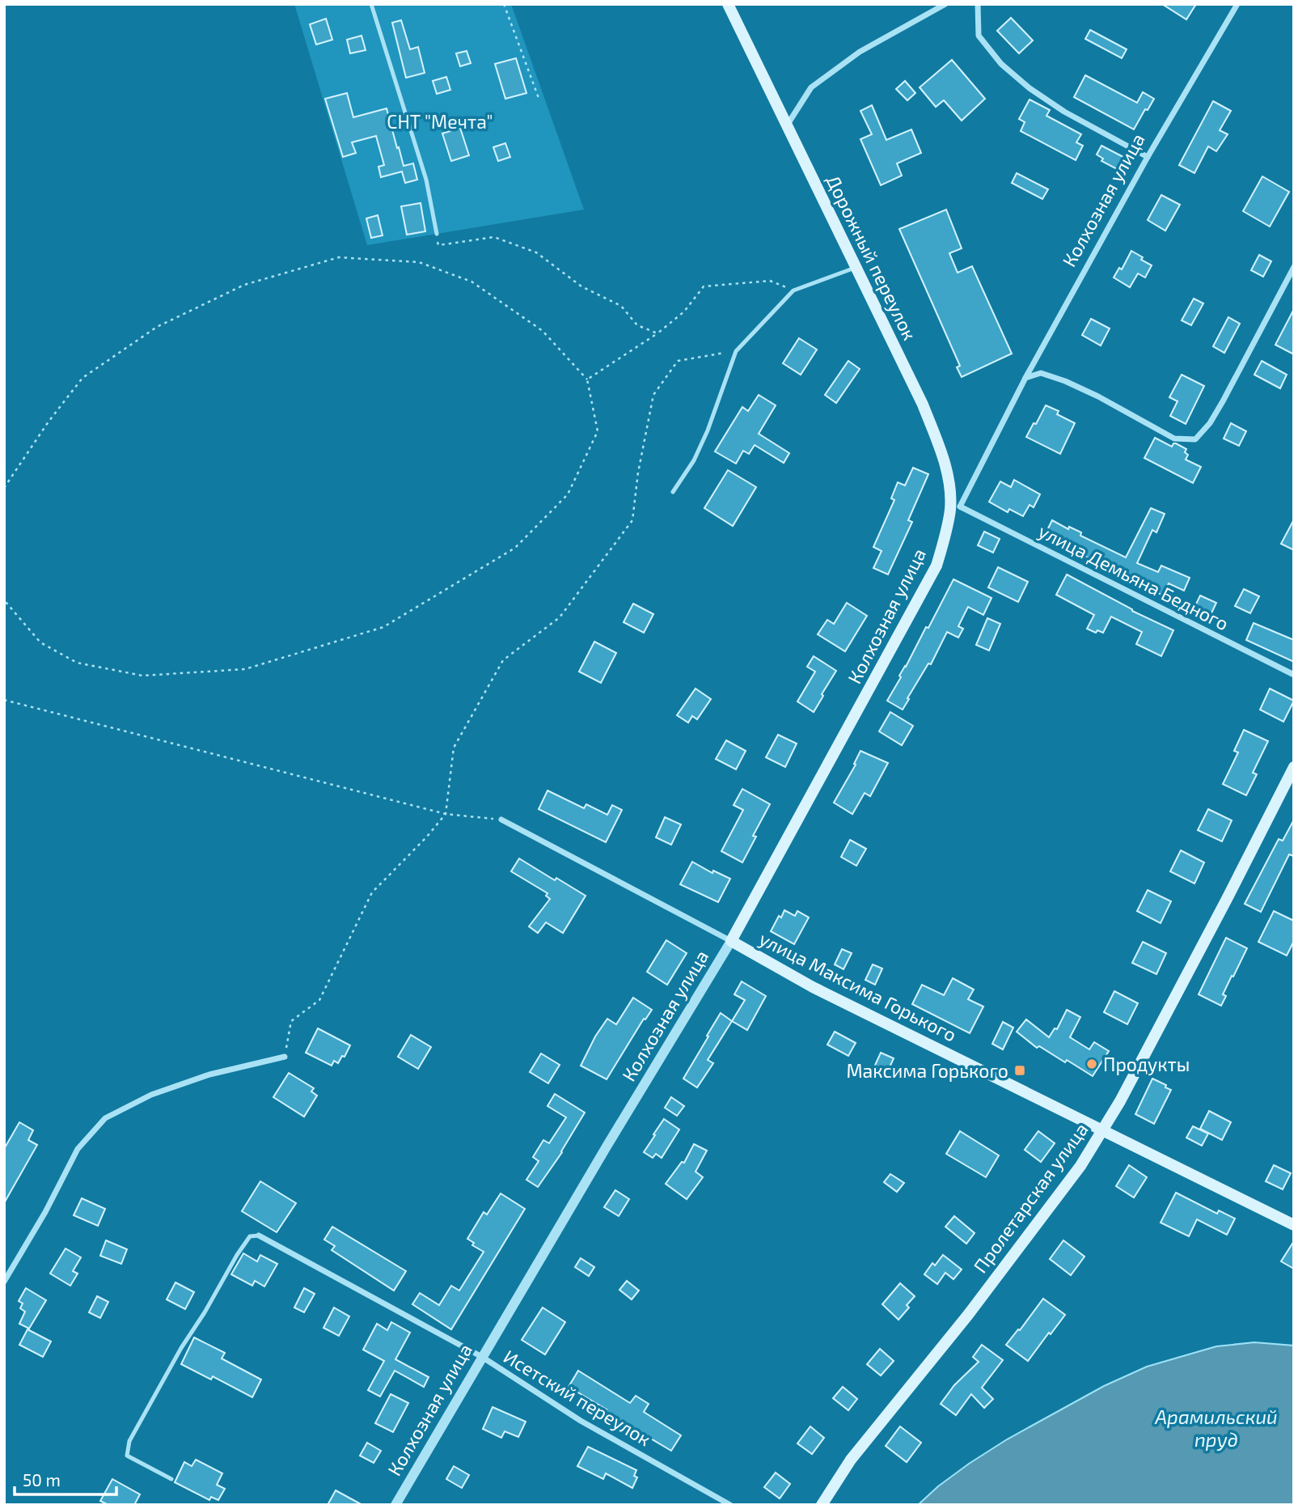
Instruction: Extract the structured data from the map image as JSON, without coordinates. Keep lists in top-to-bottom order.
{
  "streets": {
    "main road": [
      "Колхозная улица",
      "Дорожный переулок",
      "улица Максима Горького",
      "Пролетарская улица"
    ],
    "street": ["улица Демьяна Бедного", "Исетский переулок"]
  },
  "crossings": [
    ["Колхозная улица", "Дорожный переулок"],
    ["Колхозная улица", "улица Демьяна Бедного"],
    ["Колхозная улица", "улица Максима Горького"],
    ["Колхозная улица", "Исетский переулок"],
    ["Дорожный переулок", "улица Демьяна Бедного"],
    ["улица Максима Горького", "Пролетарская улица"]
  ],
  "water": ["Арамильский пруд"],
  "parks": ["СНТ \"Мечта\""],
  "places": {
    "other": ["Продукты"],
    "transit": ["Максима Горького"]
  },
  "scale_bar": "50 m"
}
